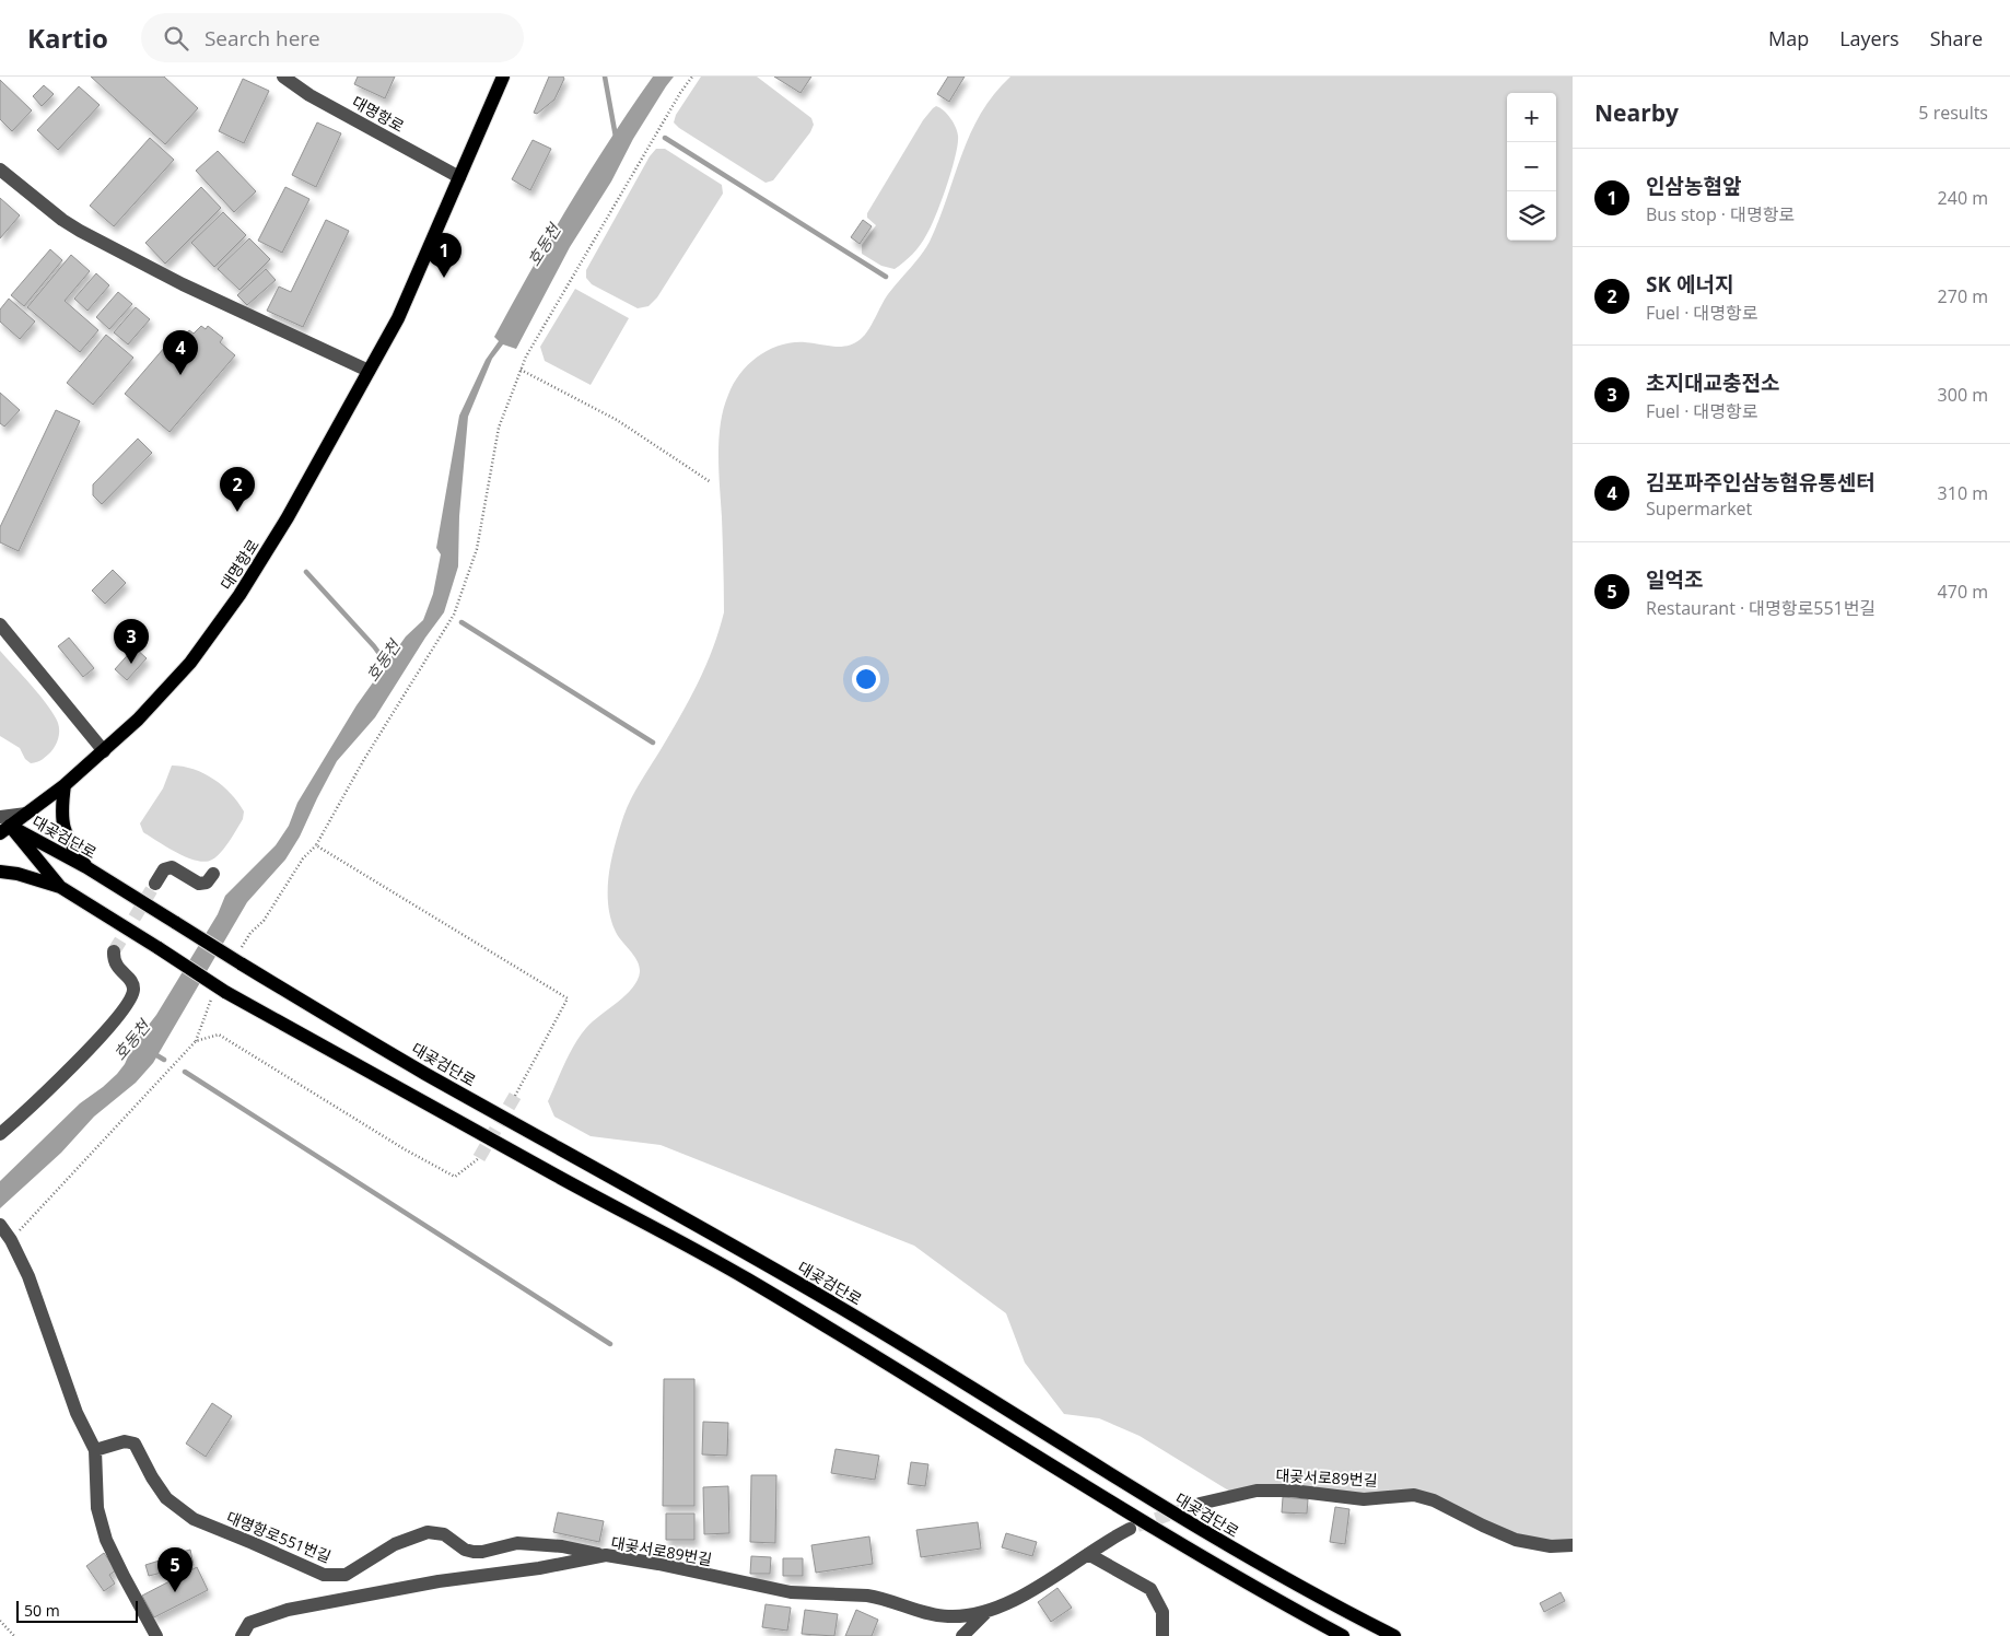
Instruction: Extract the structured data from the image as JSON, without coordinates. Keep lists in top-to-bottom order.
{
  "streets": {
    "main road": ["대명항로", "대곶검단로"],
    "street": ["대곶서로89번길", "대명항로551번길"]
  },
  "crossings": [
    ["대명항로", "대곶검단로"],
    ["대곶서로89번길", "대명항로551번길"]
  ],
  "water": ["호동천"],
  "scale_bar": "50 m",
  "page": {
    "header": "Kartio",
    "search": "Search here",
    "nav": ["Map", "Layers", "Share"],
    "heading": ["Nearby", "5 results"],
    "map_buttons": ["+", "−"],
    "list": [
      {
        "mark": "1",
        "name": "인삼농협앞",
        "note": "Bus stop · 대명항로",
        "value": "240 m"
      },
      {
        "mark": "2",
        "name": "SK 에너지",
        "note": "Fuel · 대명항로",
        "value": "270 m"
      },
      {
        "mark": "3",
        "name": "초지대교충전소",
        "note": "Fuel · 대명항로",
        "value": "300 m"
      },
      {
        "mark": "4",
        "name": "김포파주인삼농협유통센터",
        "note": "Supermarket",
        "value": "310 m"
      },
      {
        "mark": "5",
        "name": "일억조",
        "note": "Restaurant · 대명항로551번길",
        "value": "470 m"
      }
    ],
    "pins": [
      "1",
      "4",
      "2",
      "3",
      "5"
    ],
    "scale": "50 m"
  }
}
